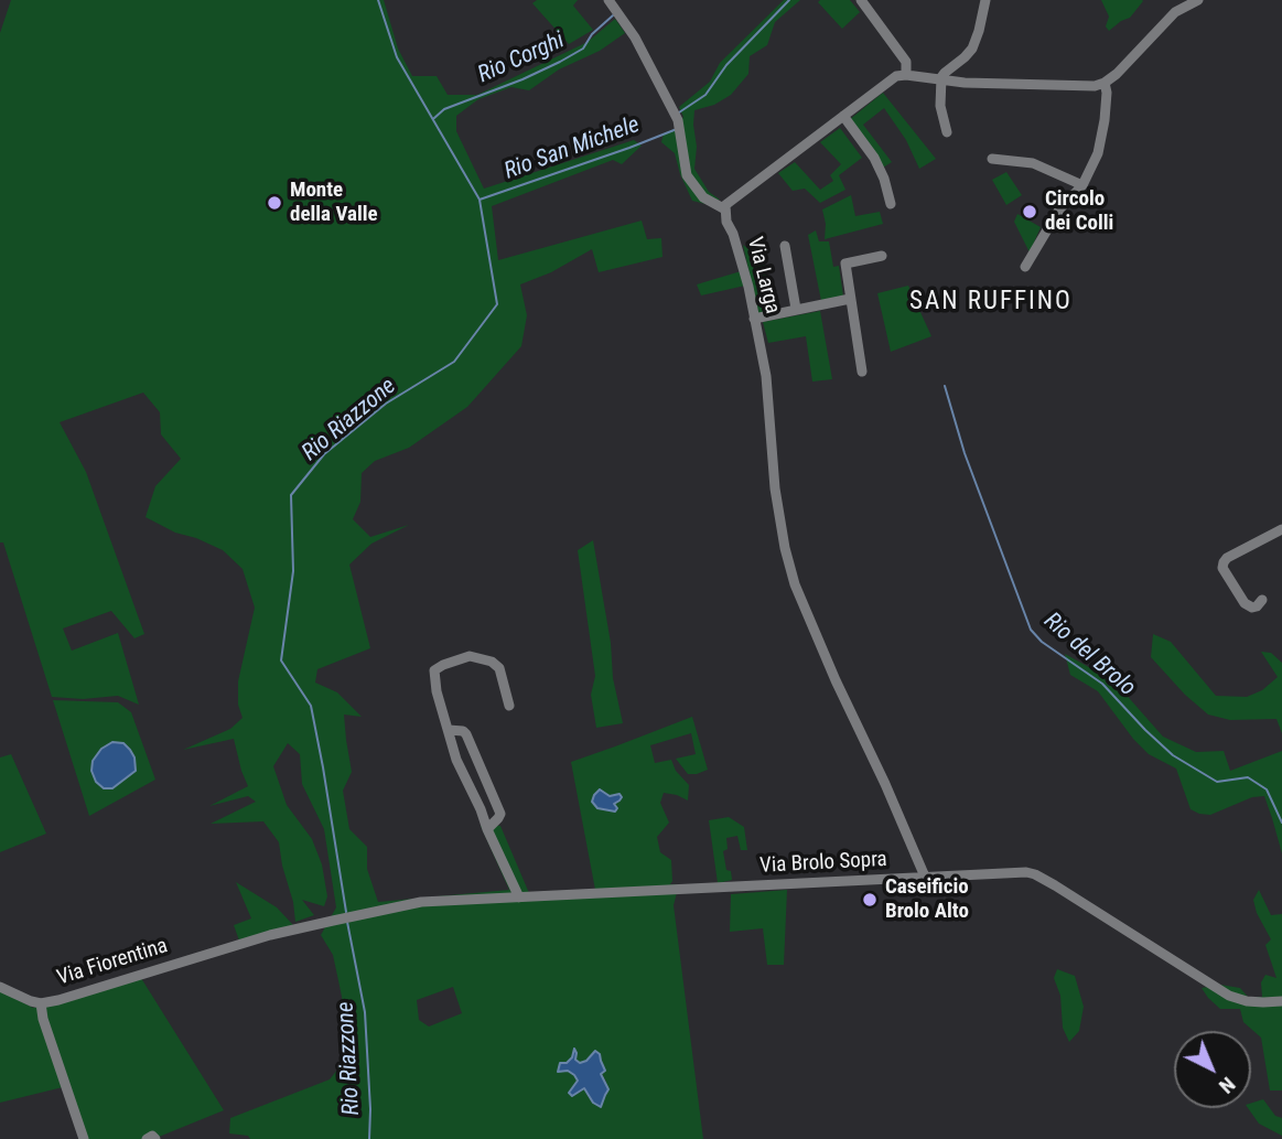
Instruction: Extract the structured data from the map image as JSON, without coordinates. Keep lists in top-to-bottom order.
{
  "streets": {
    "street": ["Via Larga", "Via Brolo Sopra", "Via Fiorentina"]
  },
  "crossings": [
    ["Via Larga", "Via Brolo Sopra"],
    ["Via Brolo Sopra", "Via Fiorentina"]
  ],
  "districts": ["SAN RUFFINO"],
  "water": [
    "Rio Corghi",
    "Rio San Michele",
    "Rio Riazzone",
    "Rio del Brolo"
  ],
  "places": ["Monte della Valle", "Circolo dei Colli", "Caseificio Brolo Alto"],
  "north": "bottom right"
}
